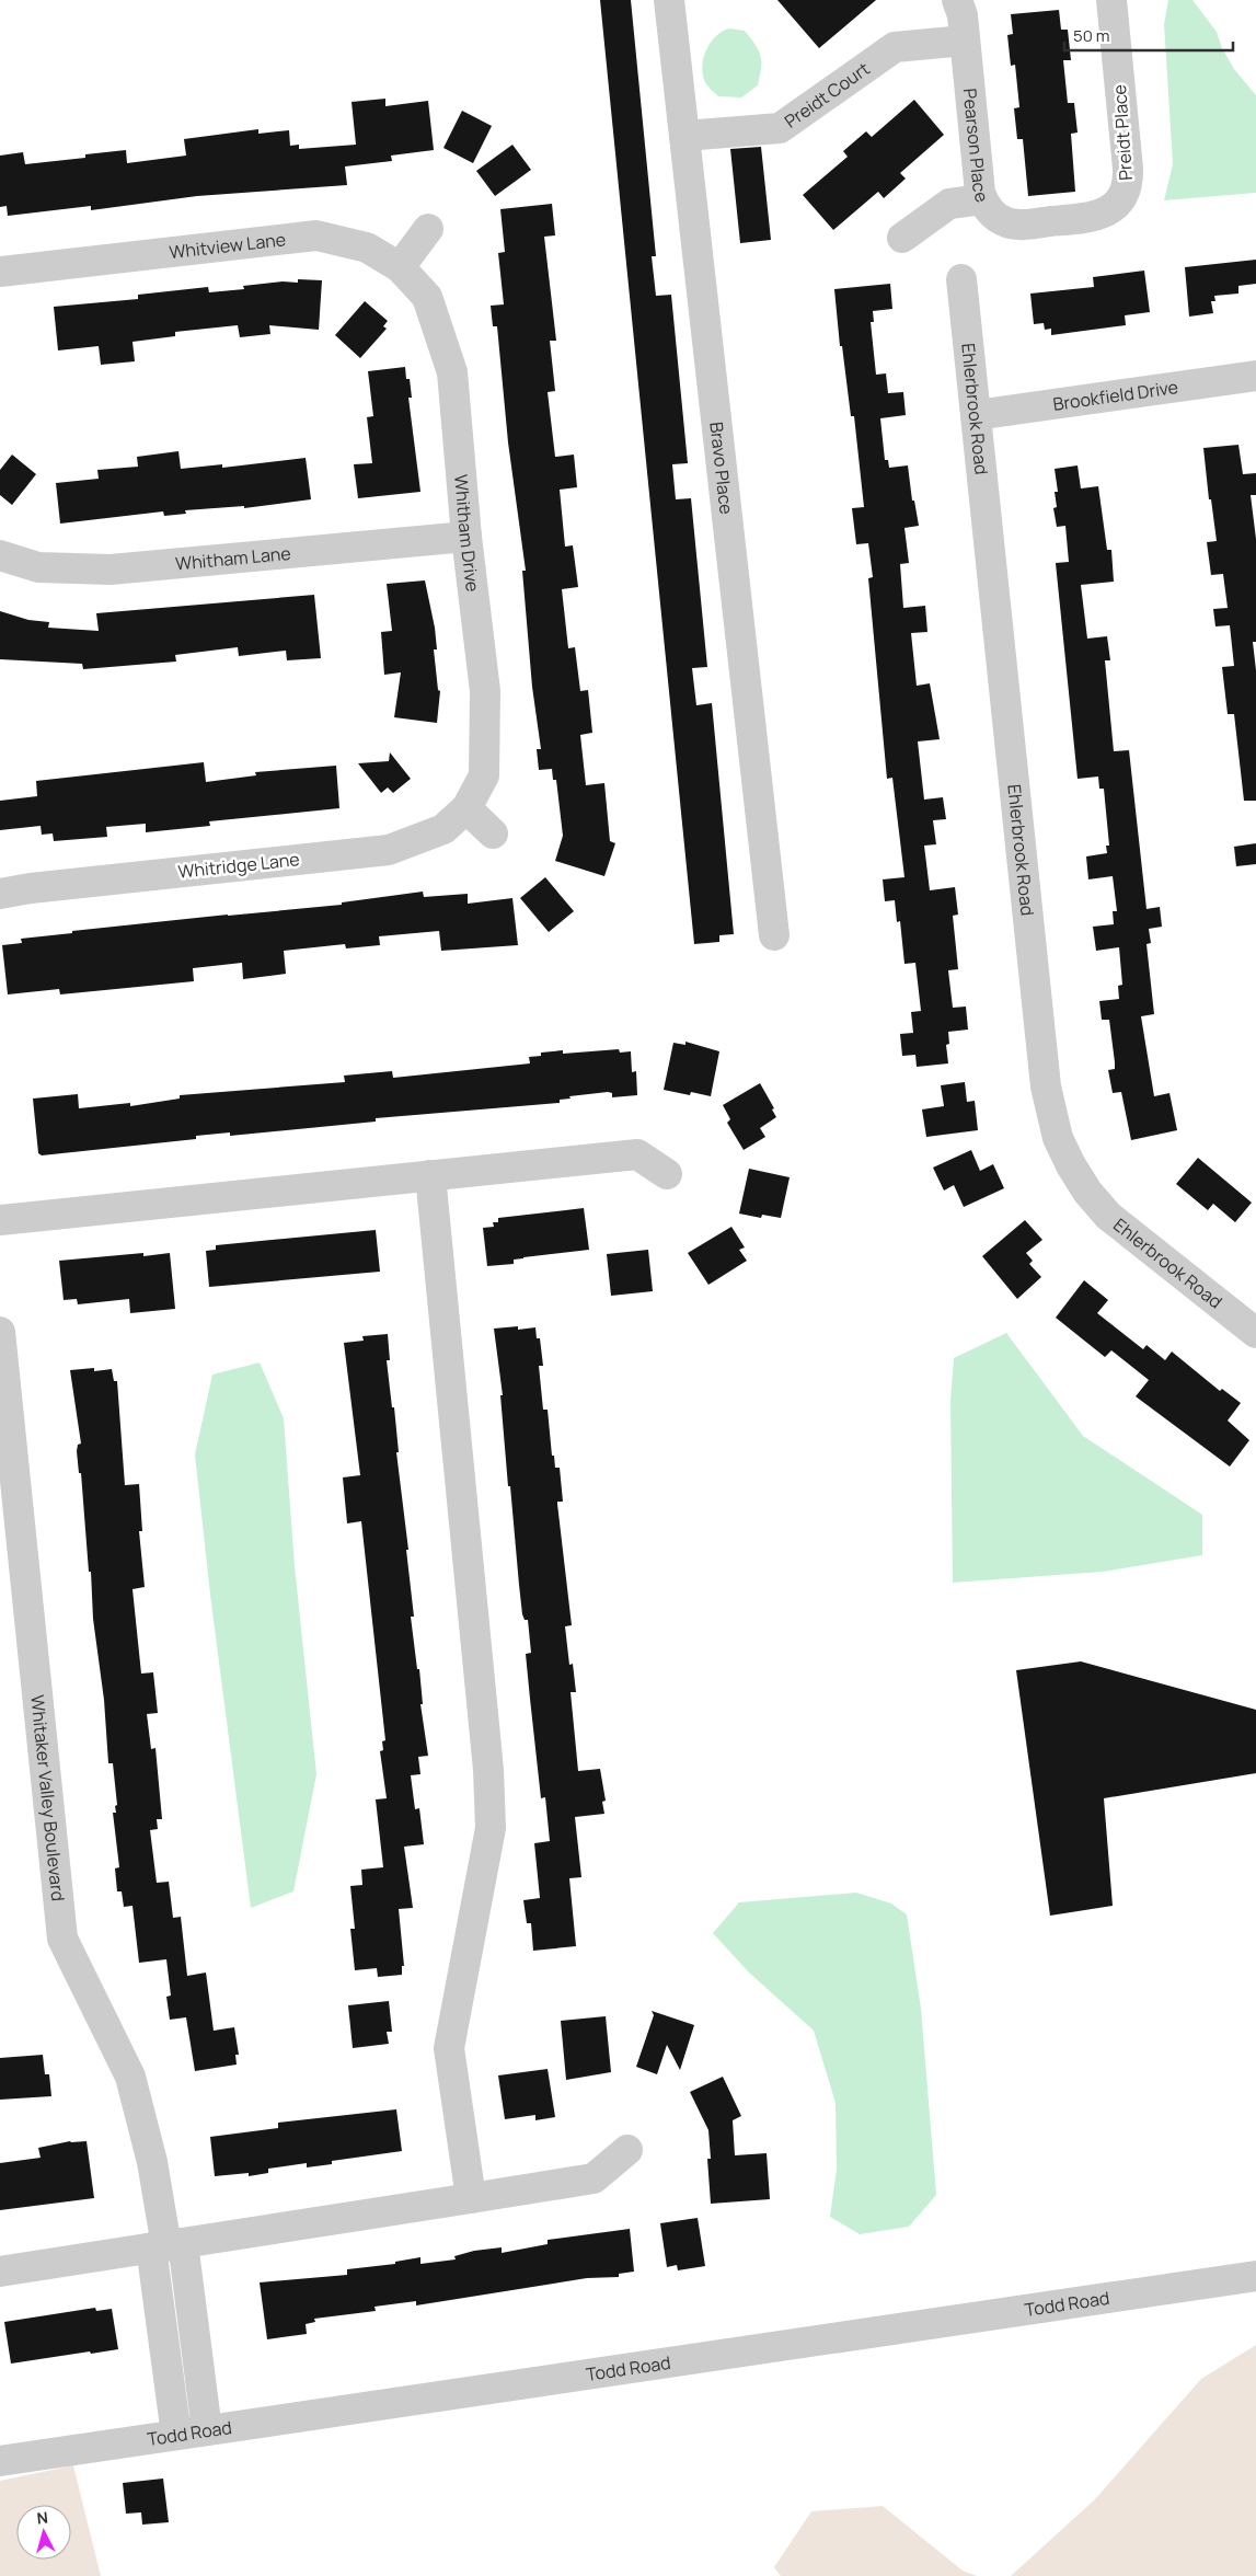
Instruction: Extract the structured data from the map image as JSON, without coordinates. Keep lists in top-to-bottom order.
{
  "streets": {
    "street": [
      "Preidt Court",
      "Preidt Place",
      "Pearson Place",
      "Whitview Lane",
      "Brookfield Drive",
      "Ehlerbrook Road",
      "Bravo Place",
      "Whitham Drive",
      "Whitham Lane",
      "Whitridge Lane",
      "Whitaker Valley Boulevard",
      "Todd Road"
    ]
  },
  "crossings": [
    ["Preidt Court", "Pearson Place"],
    ["Preidt Court", "Bravo Place"],
    ["Preidt Place", "Pearson Place"],
    ["Whitview Lane", "Whitham Drive"],
    ["Brookfield Drive", "Ehlerbrook Road"],
    ["Whitham Drive", "Whitham Lane"],
    ["Whitham Drive", "Whitridge Lane"],
    ["Whitaker Valley Boulevard", "Todd Road"]
  ],
  "scale_bar": "50 m",
  "north": "top"
}
